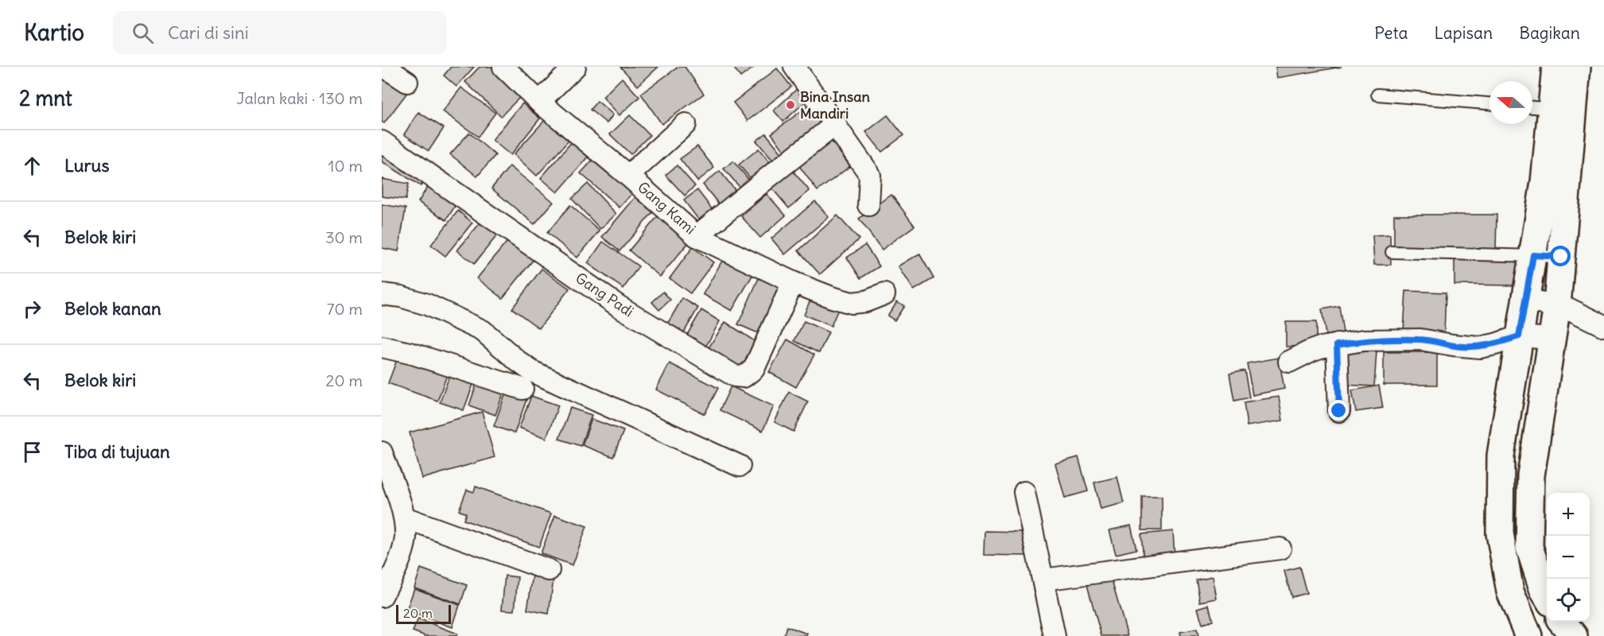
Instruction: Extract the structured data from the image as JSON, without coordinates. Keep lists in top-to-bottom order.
{
  "streets": {
    "street": ["Gang Kami", "Gang Padi"]
  },
  "crossings": [
    ["Gang Kami", "Gang Padi"]
  ],
  "places": ["Bina Insan Mandiri"],
  "scale_bar": "20 m",
  "north": "left",
  "page": {
    "header": "Kartio",
    "search": "Cari di sini",
    "nav": ["Peta", "Lapisan", "Bagikan"],
    "heading": ["2 mnt", "Jalan kaki · 130 m"],
    "list": [
      ["Lurus", "10 m"],
      ["Belok kiri", "30 m"],
      ["Belok kanan", "70 m"],
      ["Belok kiri", "20 m"],
      "Tiba di tujuan"
    ],
    "map_buttons": ["+", "−"],
    "scale": "20 m"
  }
}
